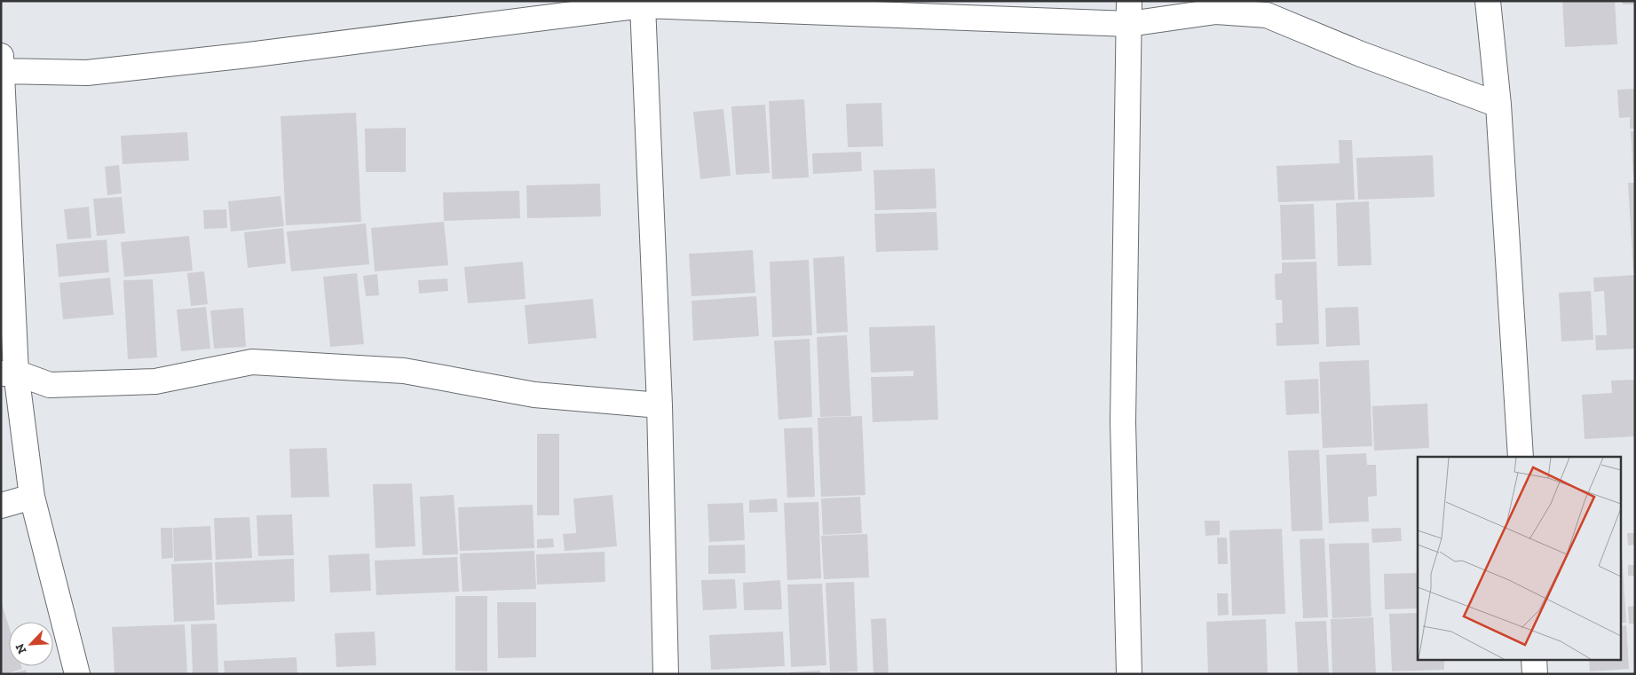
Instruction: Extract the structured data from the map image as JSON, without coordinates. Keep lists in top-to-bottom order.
{
  "north": "bottom left"
}
